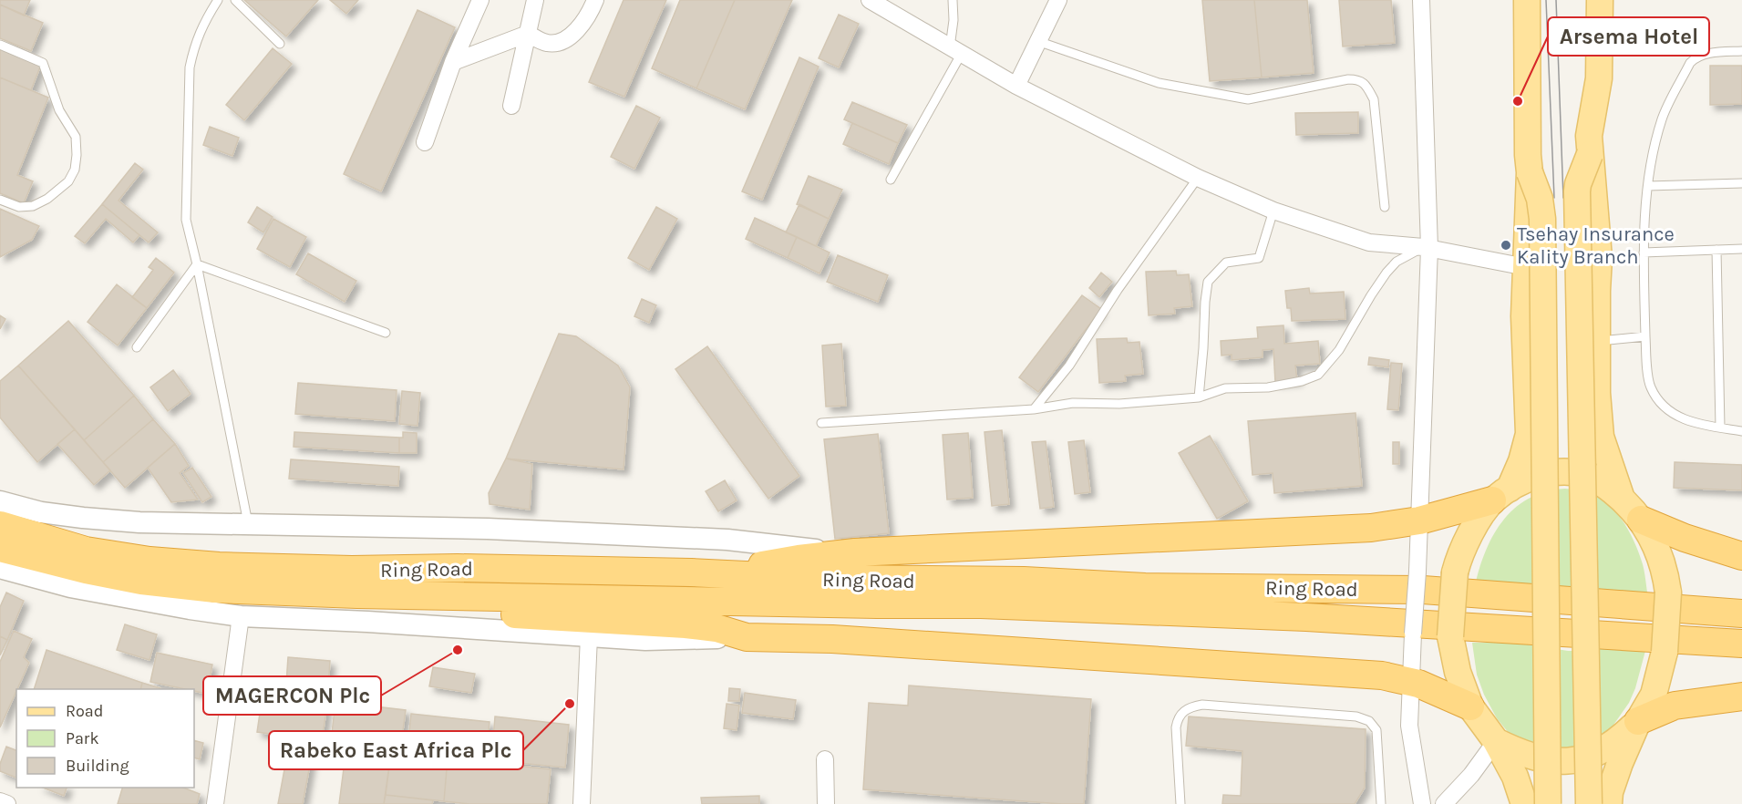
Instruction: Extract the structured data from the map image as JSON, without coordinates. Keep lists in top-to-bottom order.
{
  "streets": {
    "highway": ["Ring Road"]
  },
  "places": [
    "Arsema Hotel",
    "Tsehay Insurance Kality Branch",
    "MAGERCON Plc",
    "Rabeko East Africa Plc"
  ],
  "legend": ["Road", "Park", "Building"]
}
